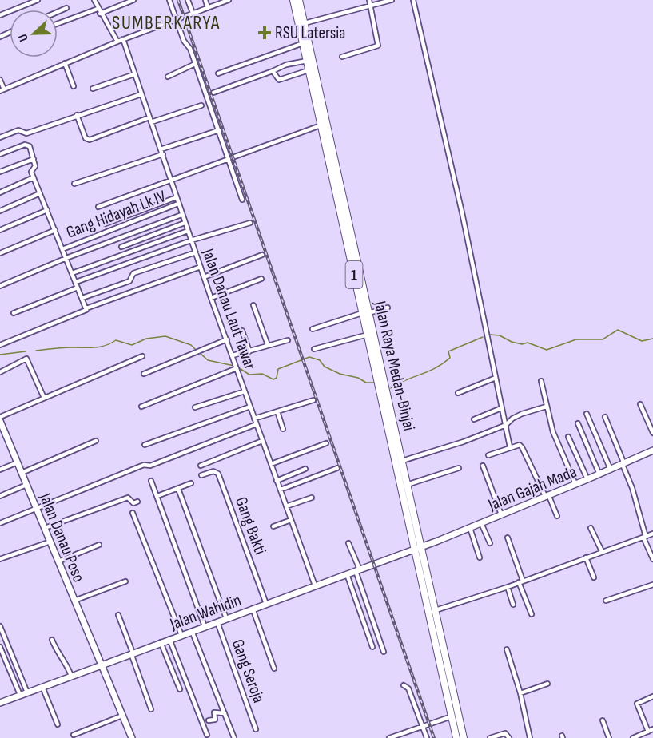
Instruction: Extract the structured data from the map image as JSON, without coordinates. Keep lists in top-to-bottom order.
{
  "streets": {
    "main road": ["1", "Jalan Raya Medan-Binjai"],
    "street": [
      "Gang Hidayah Lk IV",
      "Jalan Danau Laut Tawar",
      "Jalan Gajah Mada",
      "Gang Bakti",
      "Jalan Danau Poso",
      "Jalan Wahidin",
      "Gang Seroja"
    ]
  },
  "crossings": [
    ["Gang Hidayah Lk IV", "Jalan Danau Laut Tawar"],
    ["Jalan Danau Laut Tawar", "Jalan Wahidin"],
    ["Jalan Raya Medan-Binjai", "Jalan Gajah Mada"],
    ["Jalan Raya Medan-Binjai", "Jalan Wahidin"],
    ["Jalan Gajah Mada", "Jalan Wahidin"],
    ["Gang Bakti", "Jalan Wahidin"],
    ["Jalan Danau Poso", "Jalan Wahidin"],
    ["Jalan Wahidin", "Gang Seroja"]
  ],
  "districts": ["SUMBERKARYA"],
  "places": {
    "health": ["RSU Latersia"]
  },
  "north": "left"
}
